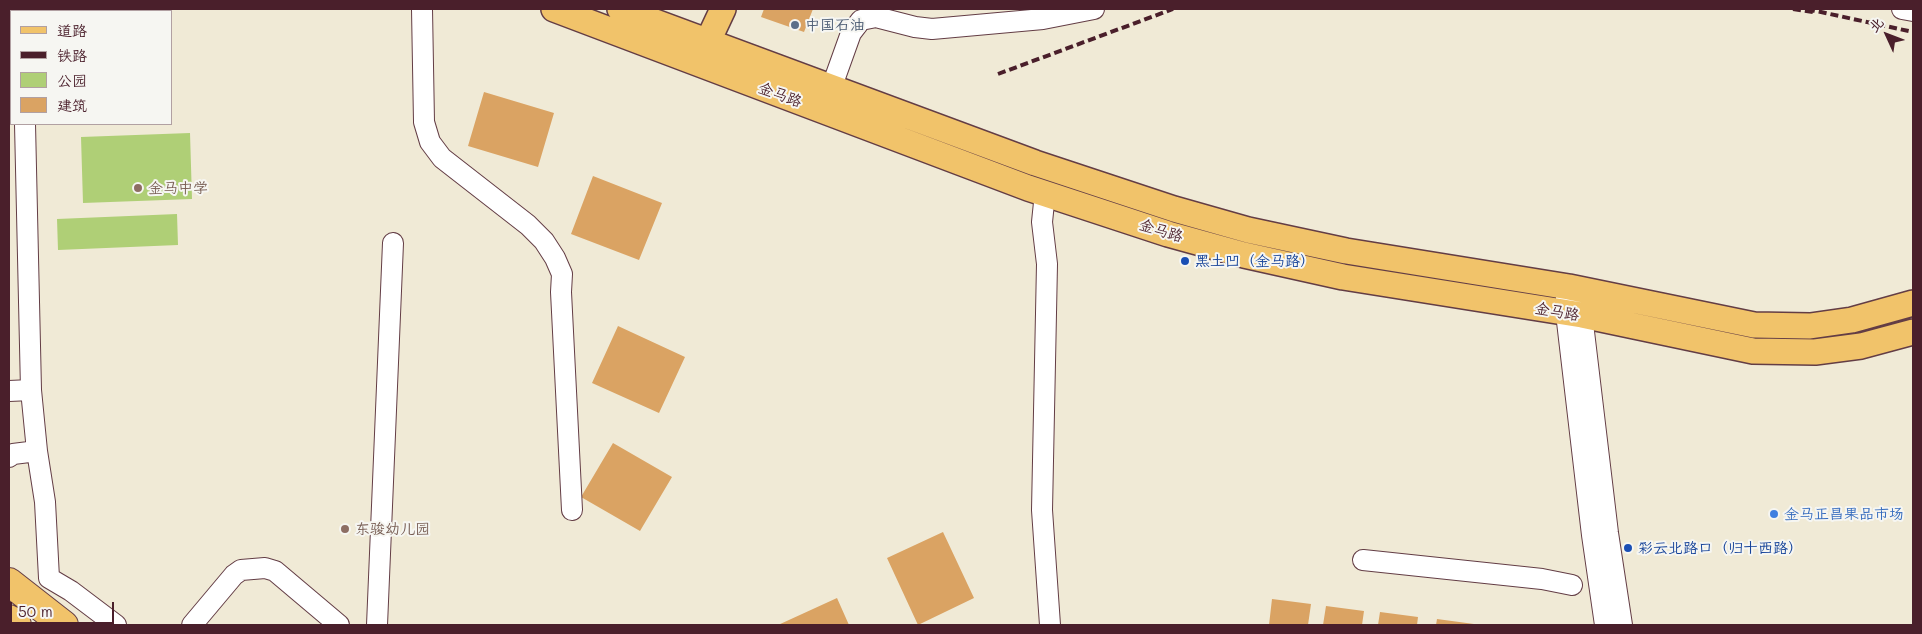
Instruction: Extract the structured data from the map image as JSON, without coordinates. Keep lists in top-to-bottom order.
{
  "streets": {
    "main road": ["金马路"]
  },
  "places": [
    "中国石油",
    "金马中学",
    "黑土凹（金马路）",
    "金马正昌果品市场",
    "东骏幼儿园",
    "彩云北路口（归十西路）"
  ],
  "legend": [
    "道路",
    "铁路",
    "公园",
    "建筑"
  ],
  "scale_bar": "50 m",
  "north": "top left"
}
